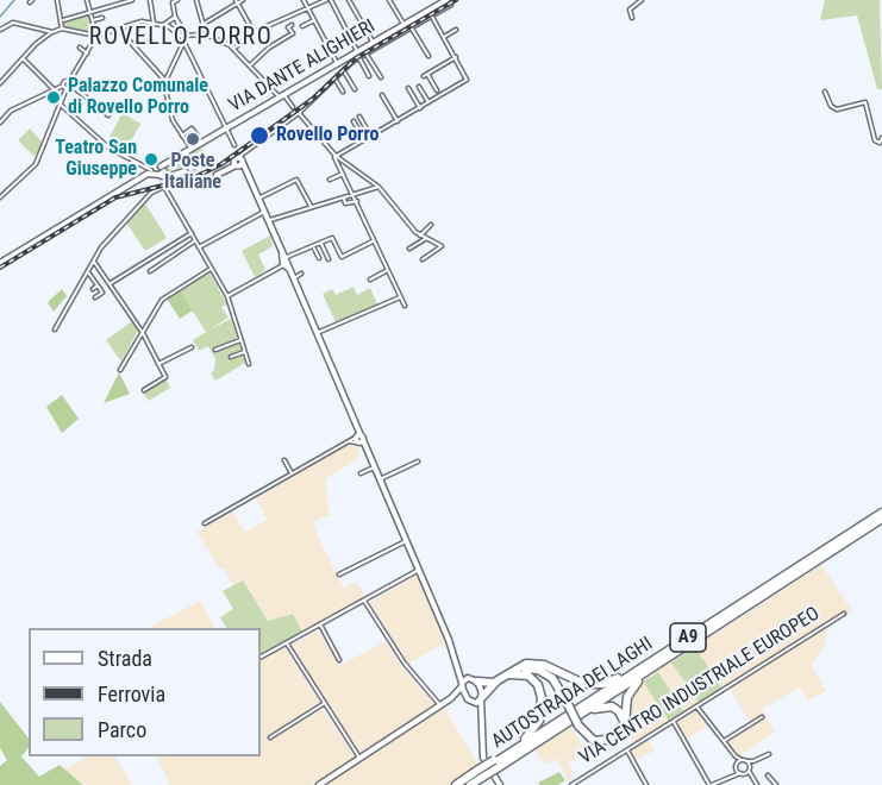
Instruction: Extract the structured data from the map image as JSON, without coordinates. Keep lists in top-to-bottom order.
{
  "streets": {
    "highway": ["A9", "AUTOSTRADA DEI LAGHI"],
    "street": ["VIA DANTE ALIGHIERI", "VIA CENTRO INDUSTRIALE EUROPEO"]
  },
  "districts": ["ROVELLO PORRO"],
  "places": [
    "Palazzo Comunale di Rovello Porro",
    "Rovello Porro",
    "Poste Italiane",
    "Teatro San Giuseppe"
  ],
  "legend": ["Strada", "Ferrovia", "Parco"]
}
